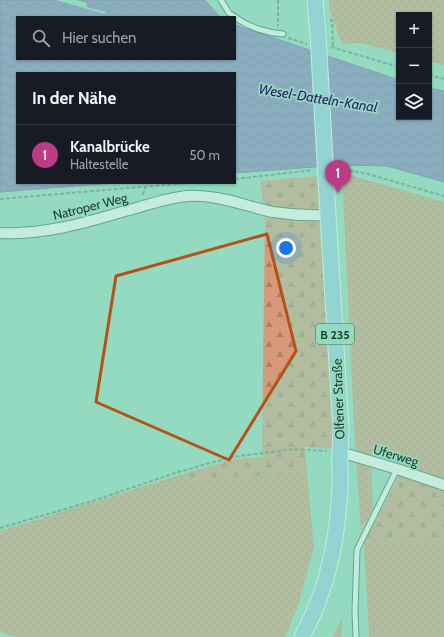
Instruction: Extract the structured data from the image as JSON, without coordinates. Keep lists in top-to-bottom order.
{
  "streets": {
    "main road": ["B 235", "Olfener Straße"],
    "street": ["Natroper Weg", "Uferweg"]
  },
  "crossings": [
    ["Natroper Weg", "Olfener Straße"],
    ["B 235", "Olfener Straße"],
    ["Olfener Straße", "Uferweg"]
  ],
  "water": ["Wesel-Datteln-Kanal"],
  "page": {
    "map_buttons": ["+", "−"],
    "search": "Hier suchen",
    "heading": "In der Nähe",
    "list": [
      {
        "mark": "1",
        "name": "Kanalbrücke",
        "note": "Haltestelle",
        "value": "50 m"
      }
    ],
    "pins": "1"
  }
}
